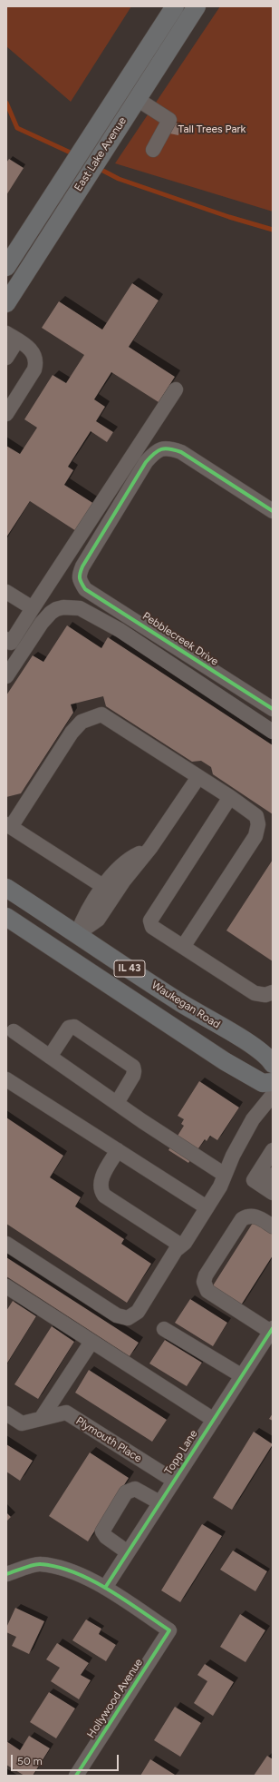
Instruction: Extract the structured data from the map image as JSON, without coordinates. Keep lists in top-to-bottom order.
{
  "streets": {
    "main road": ["East Lake Avenue", "IL 43", "Waukegan Road"],
    "street": [
      "Pebblecreek Drive",
      "Plymouth Place",
      "Topp Lane",
      "Hollywood Avenue"
    ]
  },
  "crossings": [
    ["Plymouth Place", "Topp Lane"],
    ["Topp Lane", "Hollywood Avenue"]
  ],
  "parks": ["Tall Trees Park"],
  "scale_bar": "50 m"
}
